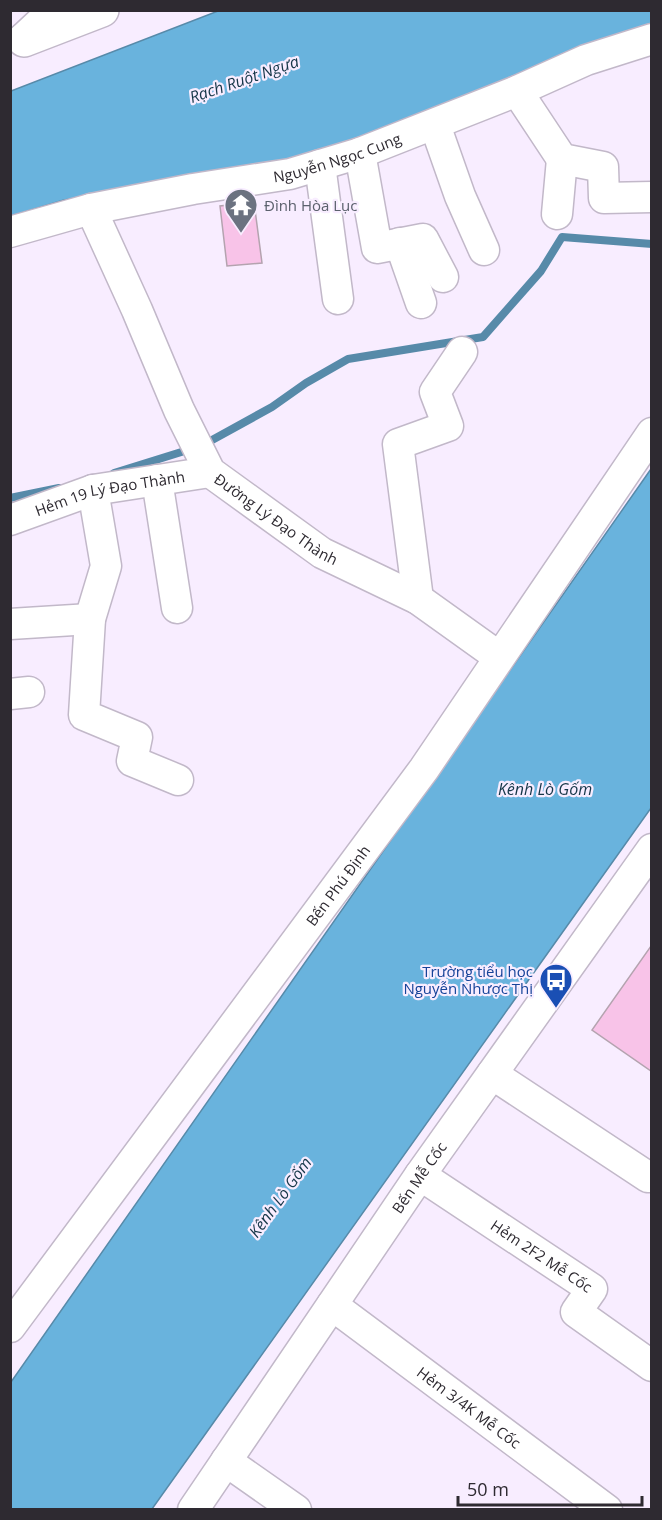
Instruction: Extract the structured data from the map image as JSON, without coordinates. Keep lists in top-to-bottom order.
{
  "streets": {
    "street": [
      "Nguyễn Ngọc Cung",
      "Hẻm 19 Lý Đạo Thành",
      "Đường Lý Đạo Thành",
      "Bến Phú Định",
      "Bến Mễ Cốc",
      "Hẻm 2F2 Mễ Cốc",
      "Hẻm 3/4K Mễ Cốc"
    ]
  },
  "crossings": [
    ["Nguyễn Ngọc Cung", "Đường Lý Đạo Thành"],
    ["Hẻm 19 Lý Đạo Thành", "Đường Lý Đạo Thành"],
    ["Đường Lý Đạo Thành", "Bến Phú Định"],
    ["Bến Mễ Cốc", "Hẻm 2F2 Mễ Cốc"],
    ["Bến Mễ Cốc", "Hẻm 3/4K Mễ Cốc"]
  ],
  "water": ["Rạch Ruột Ngựa", "Kênh Lò Gốm"],
  "places": {
    "temple": ["Đình Hòa Lục"],
    "bus stop": ["Trường tiểu học Nguyễn Nhược Thị"]
  },
  "scale_bar": "50 m"
}
